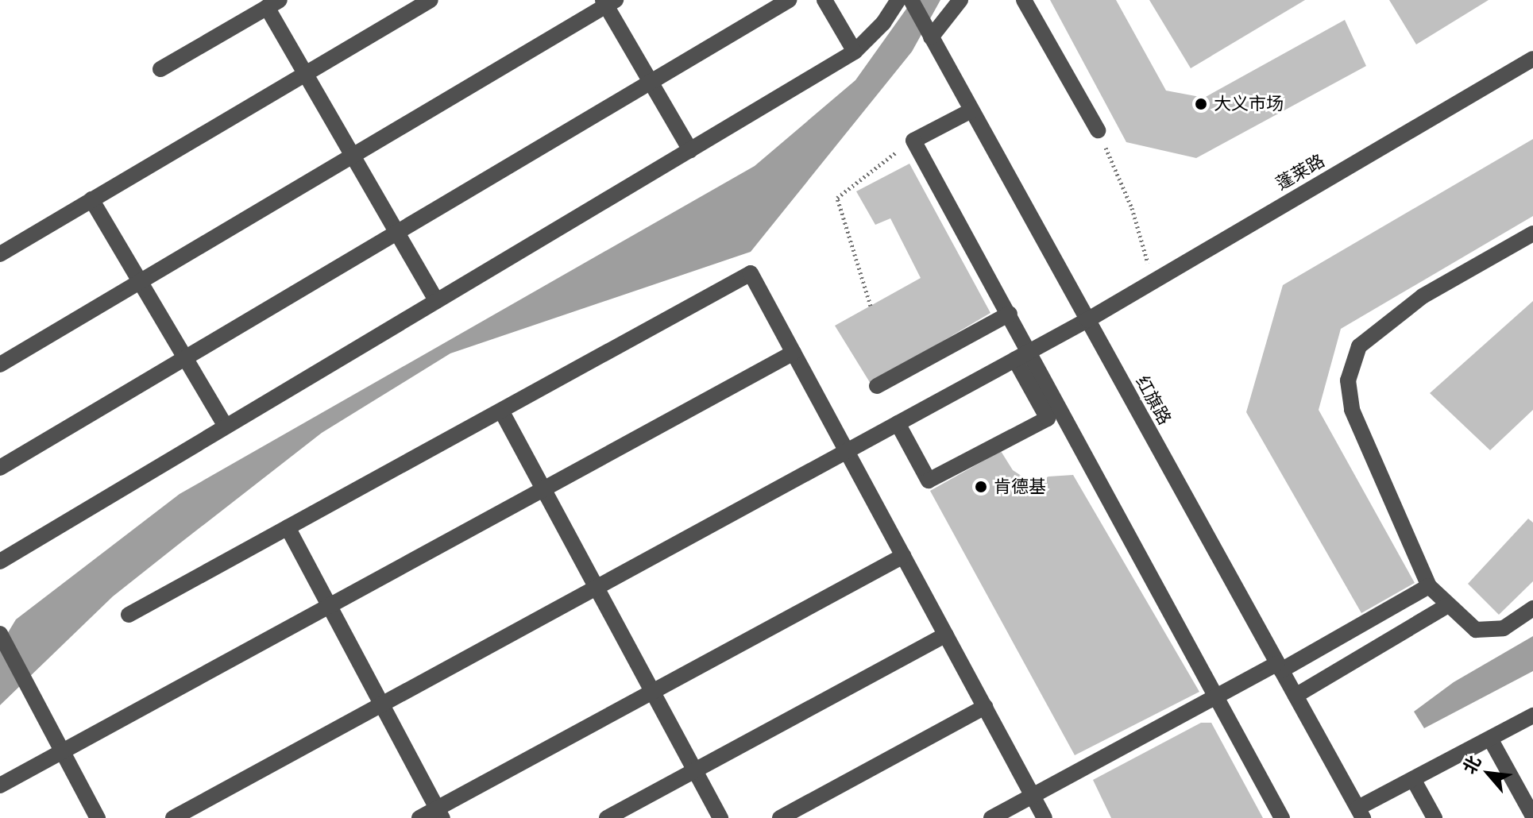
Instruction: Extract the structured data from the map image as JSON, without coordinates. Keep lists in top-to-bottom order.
{
  "streets": {
    "street": ["蓬莱路", "红旗路"]
  },
  "crossings": [
    ["蓬莱路", "红旗路"]
  ],
  "places": ["大义市场", "肯德基"],
  "north": "top left"
}
